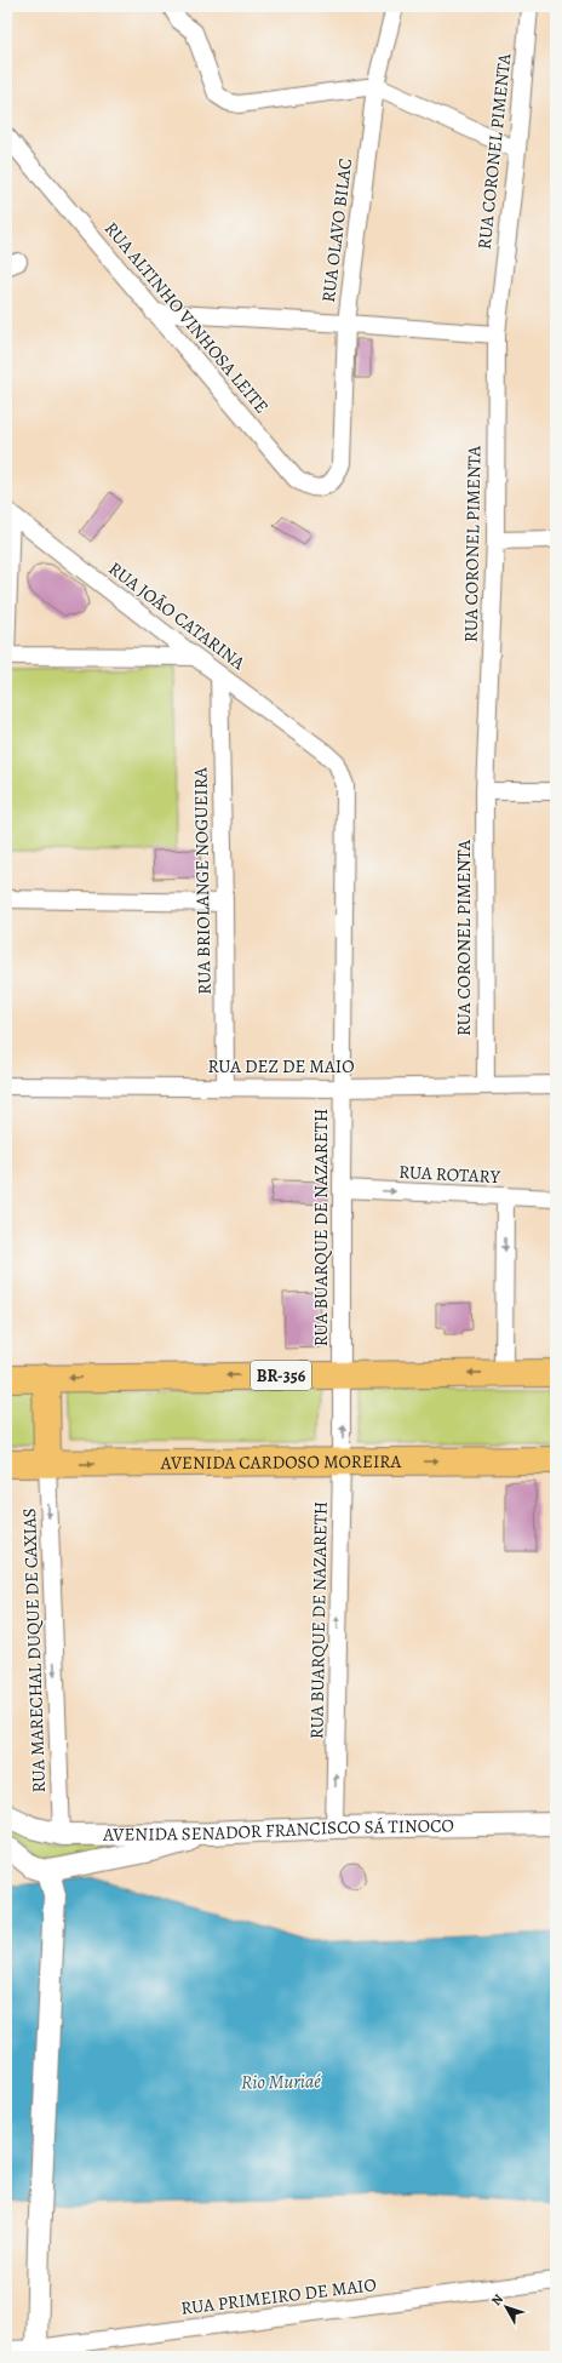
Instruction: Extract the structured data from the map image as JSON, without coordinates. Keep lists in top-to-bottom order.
{
  "streets": {
    "highway": ["BR-356", "AVENIDA CARDOSO MOREIRA"],
    "street": [
      "RUA CORONEL PIMENTA",
      "RUA OLAVO BILAC",
      "RUA ALTINHO VINHOSA LEITE",
      "RUA JOÃO CATARINA",
      "RUA BRIOLANGE NOGUEIRA",
      "RUA DEZ DE MAIO",
      "RUA ROTARY",
      "RUA BUARQUE DE NAZARETH",
      "RUA MARECHAL DUQUE DE CAXIAS",
      "AVENIDA SENADOR FRANCISCO SÁ TINOCO",
      "RUA PRIMEIRO DE MAIO"
    ]
  },
  "crossings": [
    ["RUA CORONEL PIMENTA", "RUA DEZ DE MAIO"],
    ["RUA OLAVO BILAC", "RUA ALTINHO VINHOSA LEITE"],
    ["RUA JOÃO CATARINA", "RUA BRIOLANGE NOGUEIRA"],
    ["RUA JOÃO CATARINA", "RUA BUARQUE DE NAZARETH"],
    ["RUA BRIOLANGE NOGUEIRA", "RUA DEZ DE MAIO"],
    ["RUA DEZ DE MAIO", "RUA BUARQUE DE NAZARETH"],
    ["RUA ROTARY", "RUA BUARQUE DE NAZARETH"],
    ["RUA BUARQUE DE NAZARETH", "BR-356"],
    ["RUA BUARQUE DE NAZARETH", "AVENIDA CARDOSO MOREIRA"],
    ["RUA BUARQUE DE NAZARETH", "AVENIDA SENADOR FRANCISCO SÁ TINOCO"],
    ["AVENIDA CARDOSO MOREIRA", "RUA MARECHAL DUQUE DE CAXIAS"],
    ["RUA MARECHAL DUQUE DE CAXIAS", "AVENIDA SENADOR FRANCISCO SÁ TINOCO"]
  ],
  "one_way": ["RUA ROTARY", "RUA BUARQUE DE NAZARETH", "RUA MARECHAL DUQUE DE CAXIAS"],
  "water": ["Rio Muriaé"],
  "north": "top left"
}
